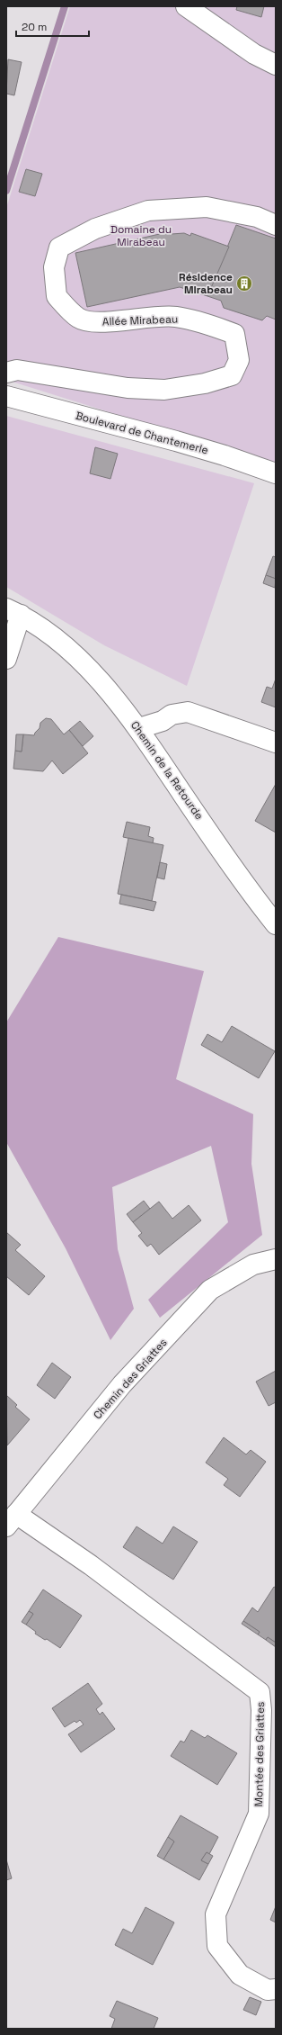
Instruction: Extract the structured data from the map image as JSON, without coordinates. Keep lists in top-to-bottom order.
{
  "streets": {
    "street": [
      "Allée Mirabeau",
      "Boulevard de Chantemerle",
      "Chemin de la Retourde",
      "Chemin des Griattes",
      "Montée des Griattes"
    ]
  },
  "crossings": [
    ["Chemin des Griattes", "Montée des Griattes"]
  ],
  "parks": ["Domaine du Mirabeau"],
  "places": {
    "building": ["Résidence Mirabeau"]
  },
  "scale_bar": "20 m"
}
